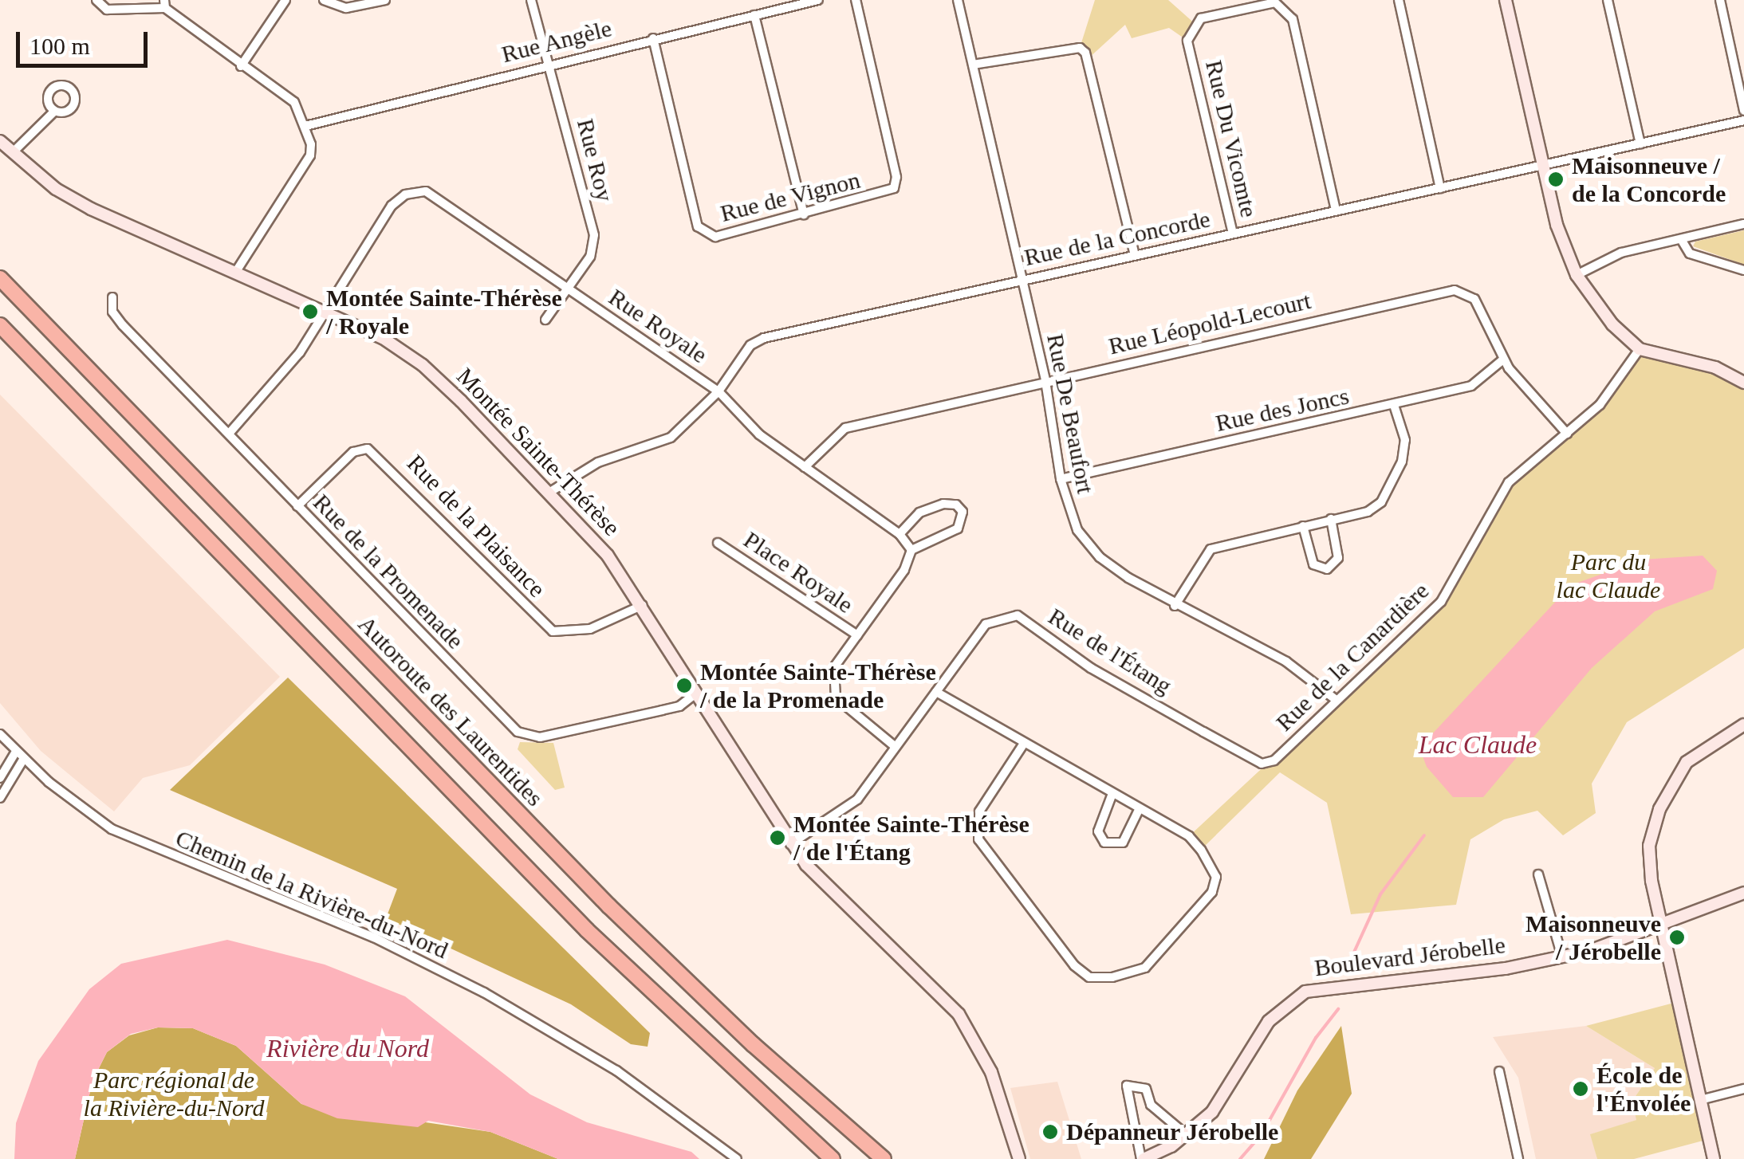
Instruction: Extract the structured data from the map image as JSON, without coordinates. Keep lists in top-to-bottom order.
{
  "streets": {
    "highway": ["Autoroute des Laurentides"],
    "street": [
      "Rue Angèle",
      "Rue Du Vicomte",
      "Rue Roy",
      "Rue de Vignon",
      "Rue de la Concorde",
      "Rue Léopold-Lecourt",
      "Rue Royale",
      "Rue des Joncs",
      "Rue De Beaufort",
      "Montée Sainte-Thérèse",
      "Rue de la Plaisance",
      "Rue de la Promenade",
      "Place Royale",
      "Rue de l'Étang",
      "Rue de la Canardière",
      "Chemin de la Rivière-du-Nord",
      "Boulevard Jérobelle"
    ]
  },
  "crossings": [
    ["Rue Angèle", "Rue Roy"],
    ["Rue Angèle", "Rue de Vignon"],
    ["Rue Du Vicomte", "Rue de la Concorde"],
    ["Rue Roy", "Rue Royale"],
    ["Rue de la Concorde", "Rue Royale"],
    ["Rue de la Concorde", "Rue De Beaufort"],
    ["Rue de la Concorde", "Montée Sainte-Thérèse"],
    ["Rue Léopold-Lecourt", "Rue Royale"],
    ["Rue Léopold-Lecourt", "Rue des Joncs"],
    ["Rue Léopold-Lecourt", "Rue De Beaufort"],
    ["Rue Léopold-Lecourt", "Rue de la Canardière"],
    ["Rue Royale", "Montée Sainte-Thérèse"],
    ["Rue Royale", "Rue de la Promenade"],
    ["Rue des Joncs", "Rue De Beaufort"],
    ["Rue De Beaufort", "Rue de la Canardière"],
    ["Montée Sainte-Thérèse", "Rue de la Plaisance"],
    ["Montée Sainte-Thérèse", "Rue de la Promenade"],
    ["Montée Sainte-Thérèse", "Rue de l'Étang"],
    ["Rue de la Plaisance", "Rue de la Promenade"],
    ["Rue de l'Étang", "Rue de la Canardière"]
  ],
  "water": ["Lac Claude", "Rivière du Nord"],
  "parks": ["Parc du lac Claude", "Parc régional de la Rivière-du-Nord"],
  "places": [
    "Maisonneuve / de la Concorde",
    "Montée Sainte-Thérèse / Royale",
    "Montée Sainte-Thérèse / de la Promenade",
    "Montée Sainte-Thérèse / de l'Étang",
    "Maisonneuve / Jérobelle",
    "École de l'Énvolée",
    "Dépanneur Jérobelle"
  ],
  "scale_bar": "100 m"
}
